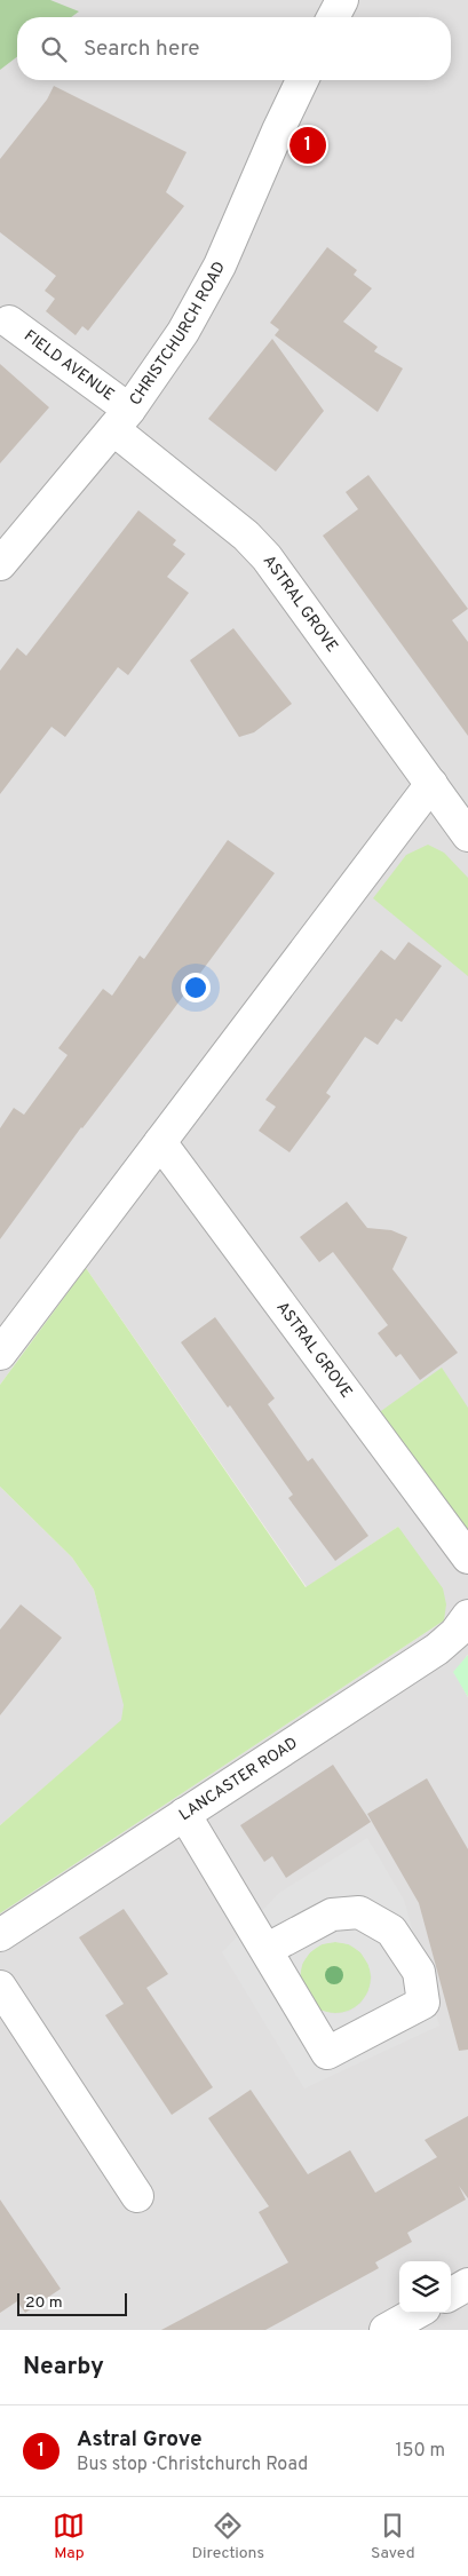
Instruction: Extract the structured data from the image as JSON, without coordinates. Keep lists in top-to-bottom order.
{
  "streets": {
    "street": [
      "CHRISTCHURCH ROAD",
      "FIELD AVENUE",
      "ASTRAL GROVE",
      "LANCASTER ROAD"
    ]
  },
  "crossings": [
    ["CHRISTCHURCH ROAD", "FIELD AVENUE"],
    ["CHRISTCHURCH ROAD", "ASTRAL GROVE"],
    ["FIELD AVENUE", "ASTRAL GROVE"]
  ],
  "scale_bar": "20 m",
  "page": {
    "search": "Search here",
    "pins": "1",
    "scale": "20 m",
    "heading": "Nearby",
    "list": [
      {
        "mark": "1",
        "name": "Astral Grove",
        "note": "Bus stop · Christchurch Road",
        "value": "150 m"
      }
    ],
    "nav": ["Map", "Directions", "Saved"]
  }
}
